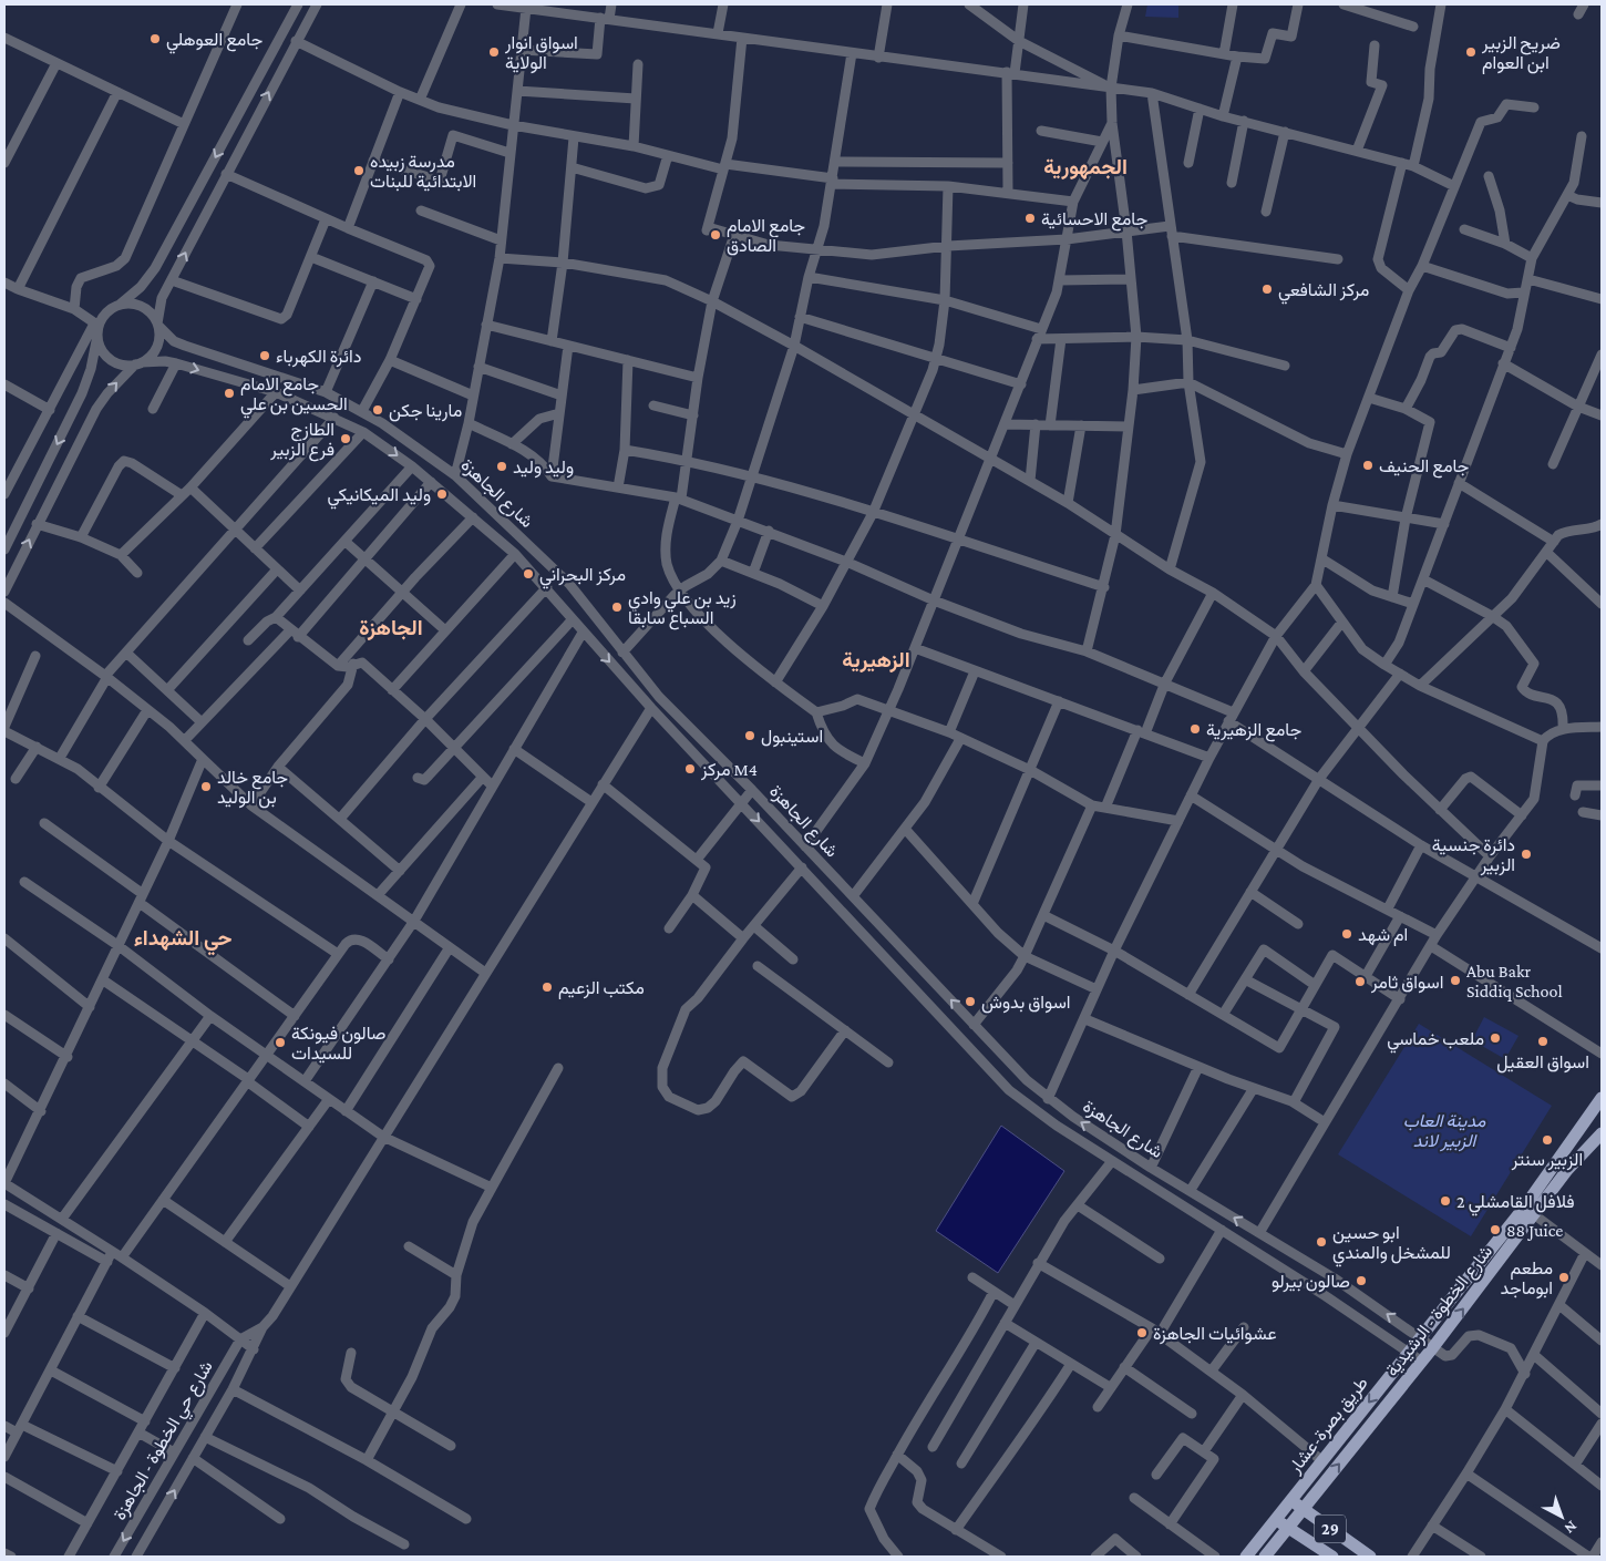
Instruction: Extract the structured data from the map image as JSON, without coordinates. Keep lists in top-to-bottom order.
{
  "streets": {
    "main road": ["شارع الخطوة - الرشيدية", "طريق بصرة-عشار", "29"],
    "street": ["شارع الجاهزة", "شارع حي الخطوة - الجاهزة"]
  },
  "crossings": [
    ["شارع الجاهزة", "شارع الخطوة - الرشيدية"],
    ["شارع الجاهزة", "طريق بصرة-عشار"],
    ["شارع الخطوة - الرشيدية", "29"],
    ["طريق بصرة-عشار", "29"]
  ],
  "one_way": ["شارع الخطوة - الرشيدية"],
  "districts": [
    "الجمهورية",
    "الجاهزة",
    "الزهيرية",
    "حي الشهداء"
  ],
  "parks": ["مدينة العاب الزبير لاند"],
  "places": [
    "جامع العوهلي",
    "اسواق انوار الولاية",
    "ضريح الزبير ابن العوام",
    "مدرسة زبيده الابتدائية للبنات",
    "جامع الاحسائية",
    "جامع الامام الصادق",
    "مركز الشافعي",
    "دائرة الكهرباء",
    "جامع الامام الحسين بن علي",
    "مارينا جكن",
    "الطازج فرع الزبير",
    "جامع الحنيف",
    "وليد وليد",
    "وليد الميكانيكي",
    "مركز البحراني",
    "زيد بن علي وادي السباع سابقا",
    "جامع الزهيرية",
    "استينبول",
    "مركز M4",
    "جامع خالد بن الوليد",
    "دائرة جنسية الزبير",
    "ام شهد",
    "Abu Bakr Siddiq School",
    "اسواق ثامر",
    "مكتب الزعيم",
    "اسواق بدوش",
    "ملعب خماسي",
    "اسواق العقيل",
    "صالون فيونكة للسيدات",
    "الزبير سنتر",
    "فلافل القامشلي 2",
    "88 Juice",
    "ابو حسين للمشخل والمندي",
    "مطعم ابوماجد",
    "صالون بيرلو",
    "عشوائيات الجاهزة"
  ],
  "north": "bottom right"
}
